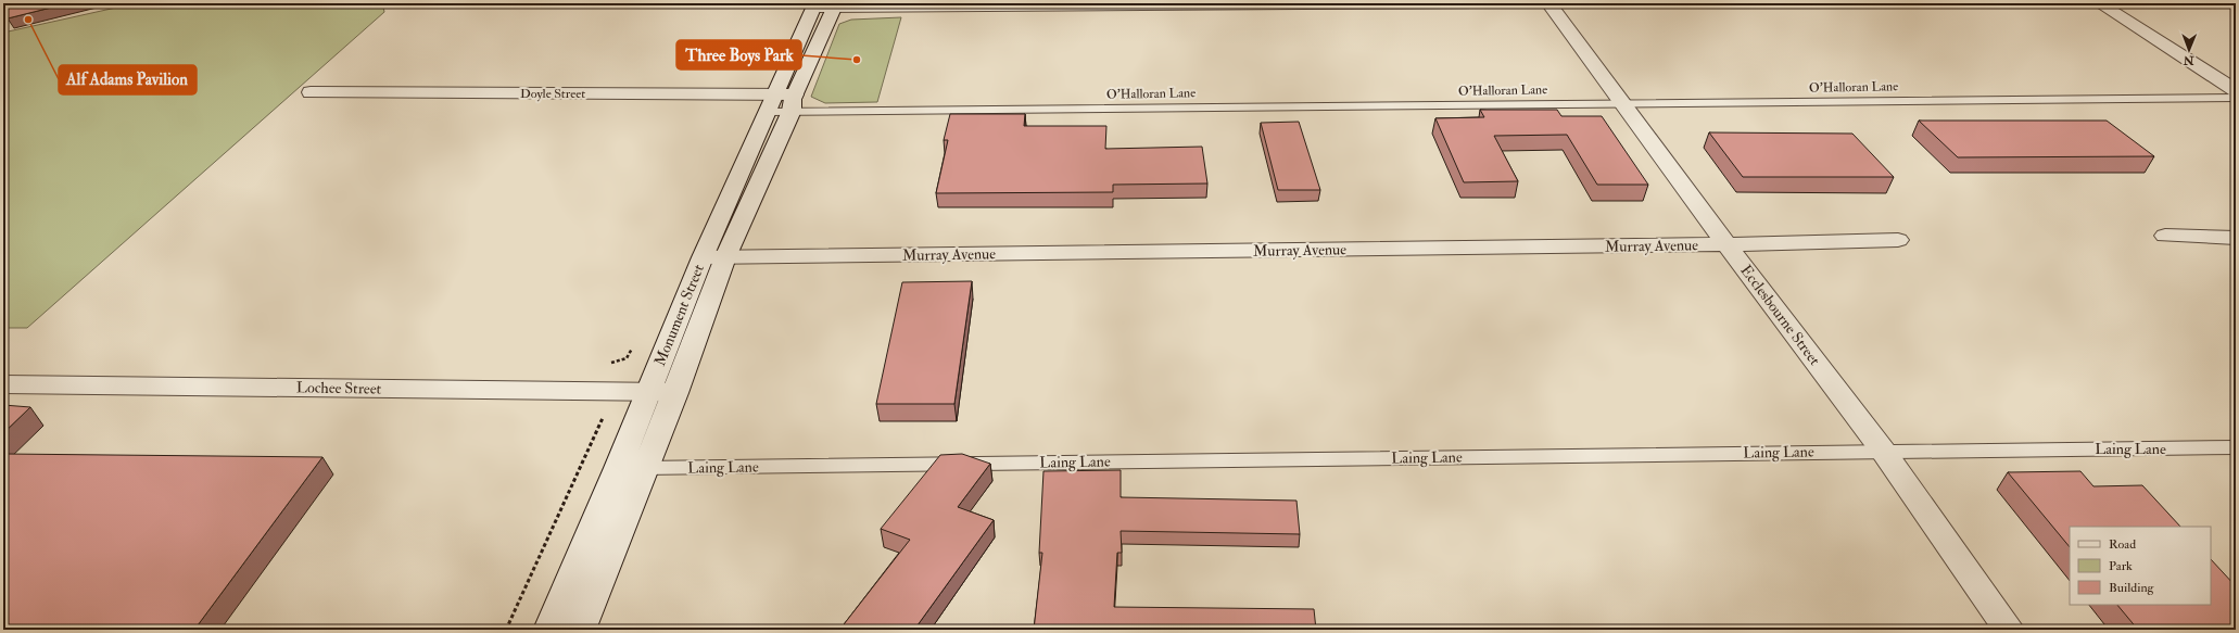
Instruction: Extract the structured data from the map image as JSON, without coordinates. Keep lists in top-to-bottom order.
{
  "streets": {
    "street": [
      "Doyle Street",
      "Murray Avenue",
      "Monument Street",
      "Ecclesbourne Street",
      "Lochee Street"
    ],
    "lane": ["O'Halloran Lane", "Laing Lane"]
  },
  "crossings": [
    ["O'Halloran Lane", "Doyle Street"],
    ["O'Halloran Lane", "Monument Street"],
    ["O'Halloran Lane", "Ecclesbourne Street"],
    ["Doyle Street", "Monument Street"],
    ["Murray Avenue", "Monument Street"],
    ["Murray Avenue", "Ecclesbourne Street"],
    ["Monument Street", "Lochee Street"],
    ["Monument Street", "Laing Lane"],
    ["Ecclesbourne Street", "Laing Lane"]
  ],
  "places": ["Alf Adams Pavilion", "Three Boys Park"],
  "legend": ["Road", "Park", "Building"],
  "north": "bottom"
}
